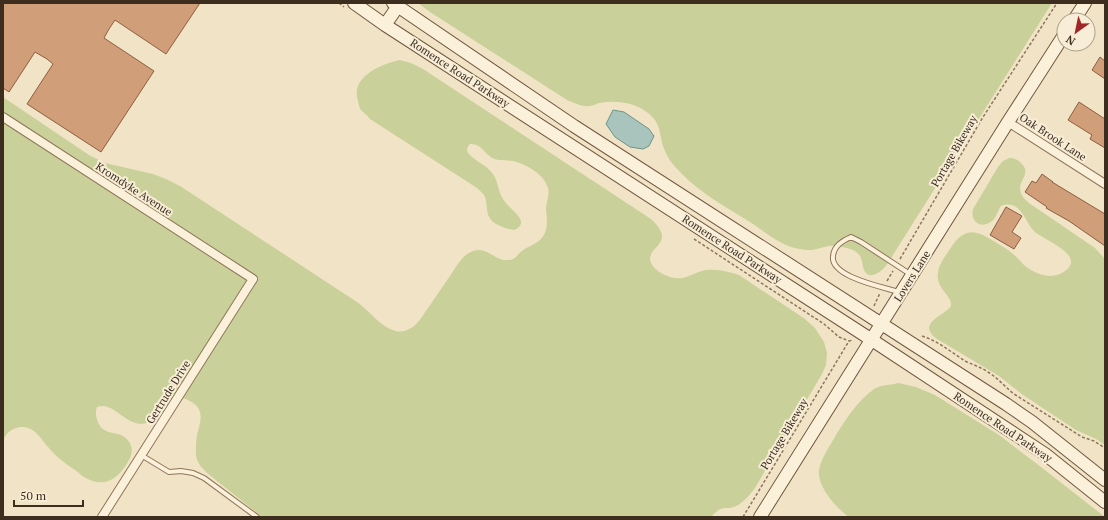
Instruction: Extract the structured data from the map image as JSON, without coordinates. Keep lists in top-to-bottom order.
{
  "streets": {
    "street": [
      "Romence Road Parkway",
      "Oak Brook Lane",
      "Kromdyke Avenue",
      "Lovers Lane",
      "Gertrude Drive"
    ],
    "path": ["Portage Bikeway"]
  },
  "crossings": [
    ["Romence Road Parkway", "Lovers Lane"],
    ["Oak Brook Lane", "Lovers Lane"],
    ["Kromdyke Avenue", "Gertrude Drive"]
  ],
  "scale_bar": "50 m",
  "north": "bottom left"
}
